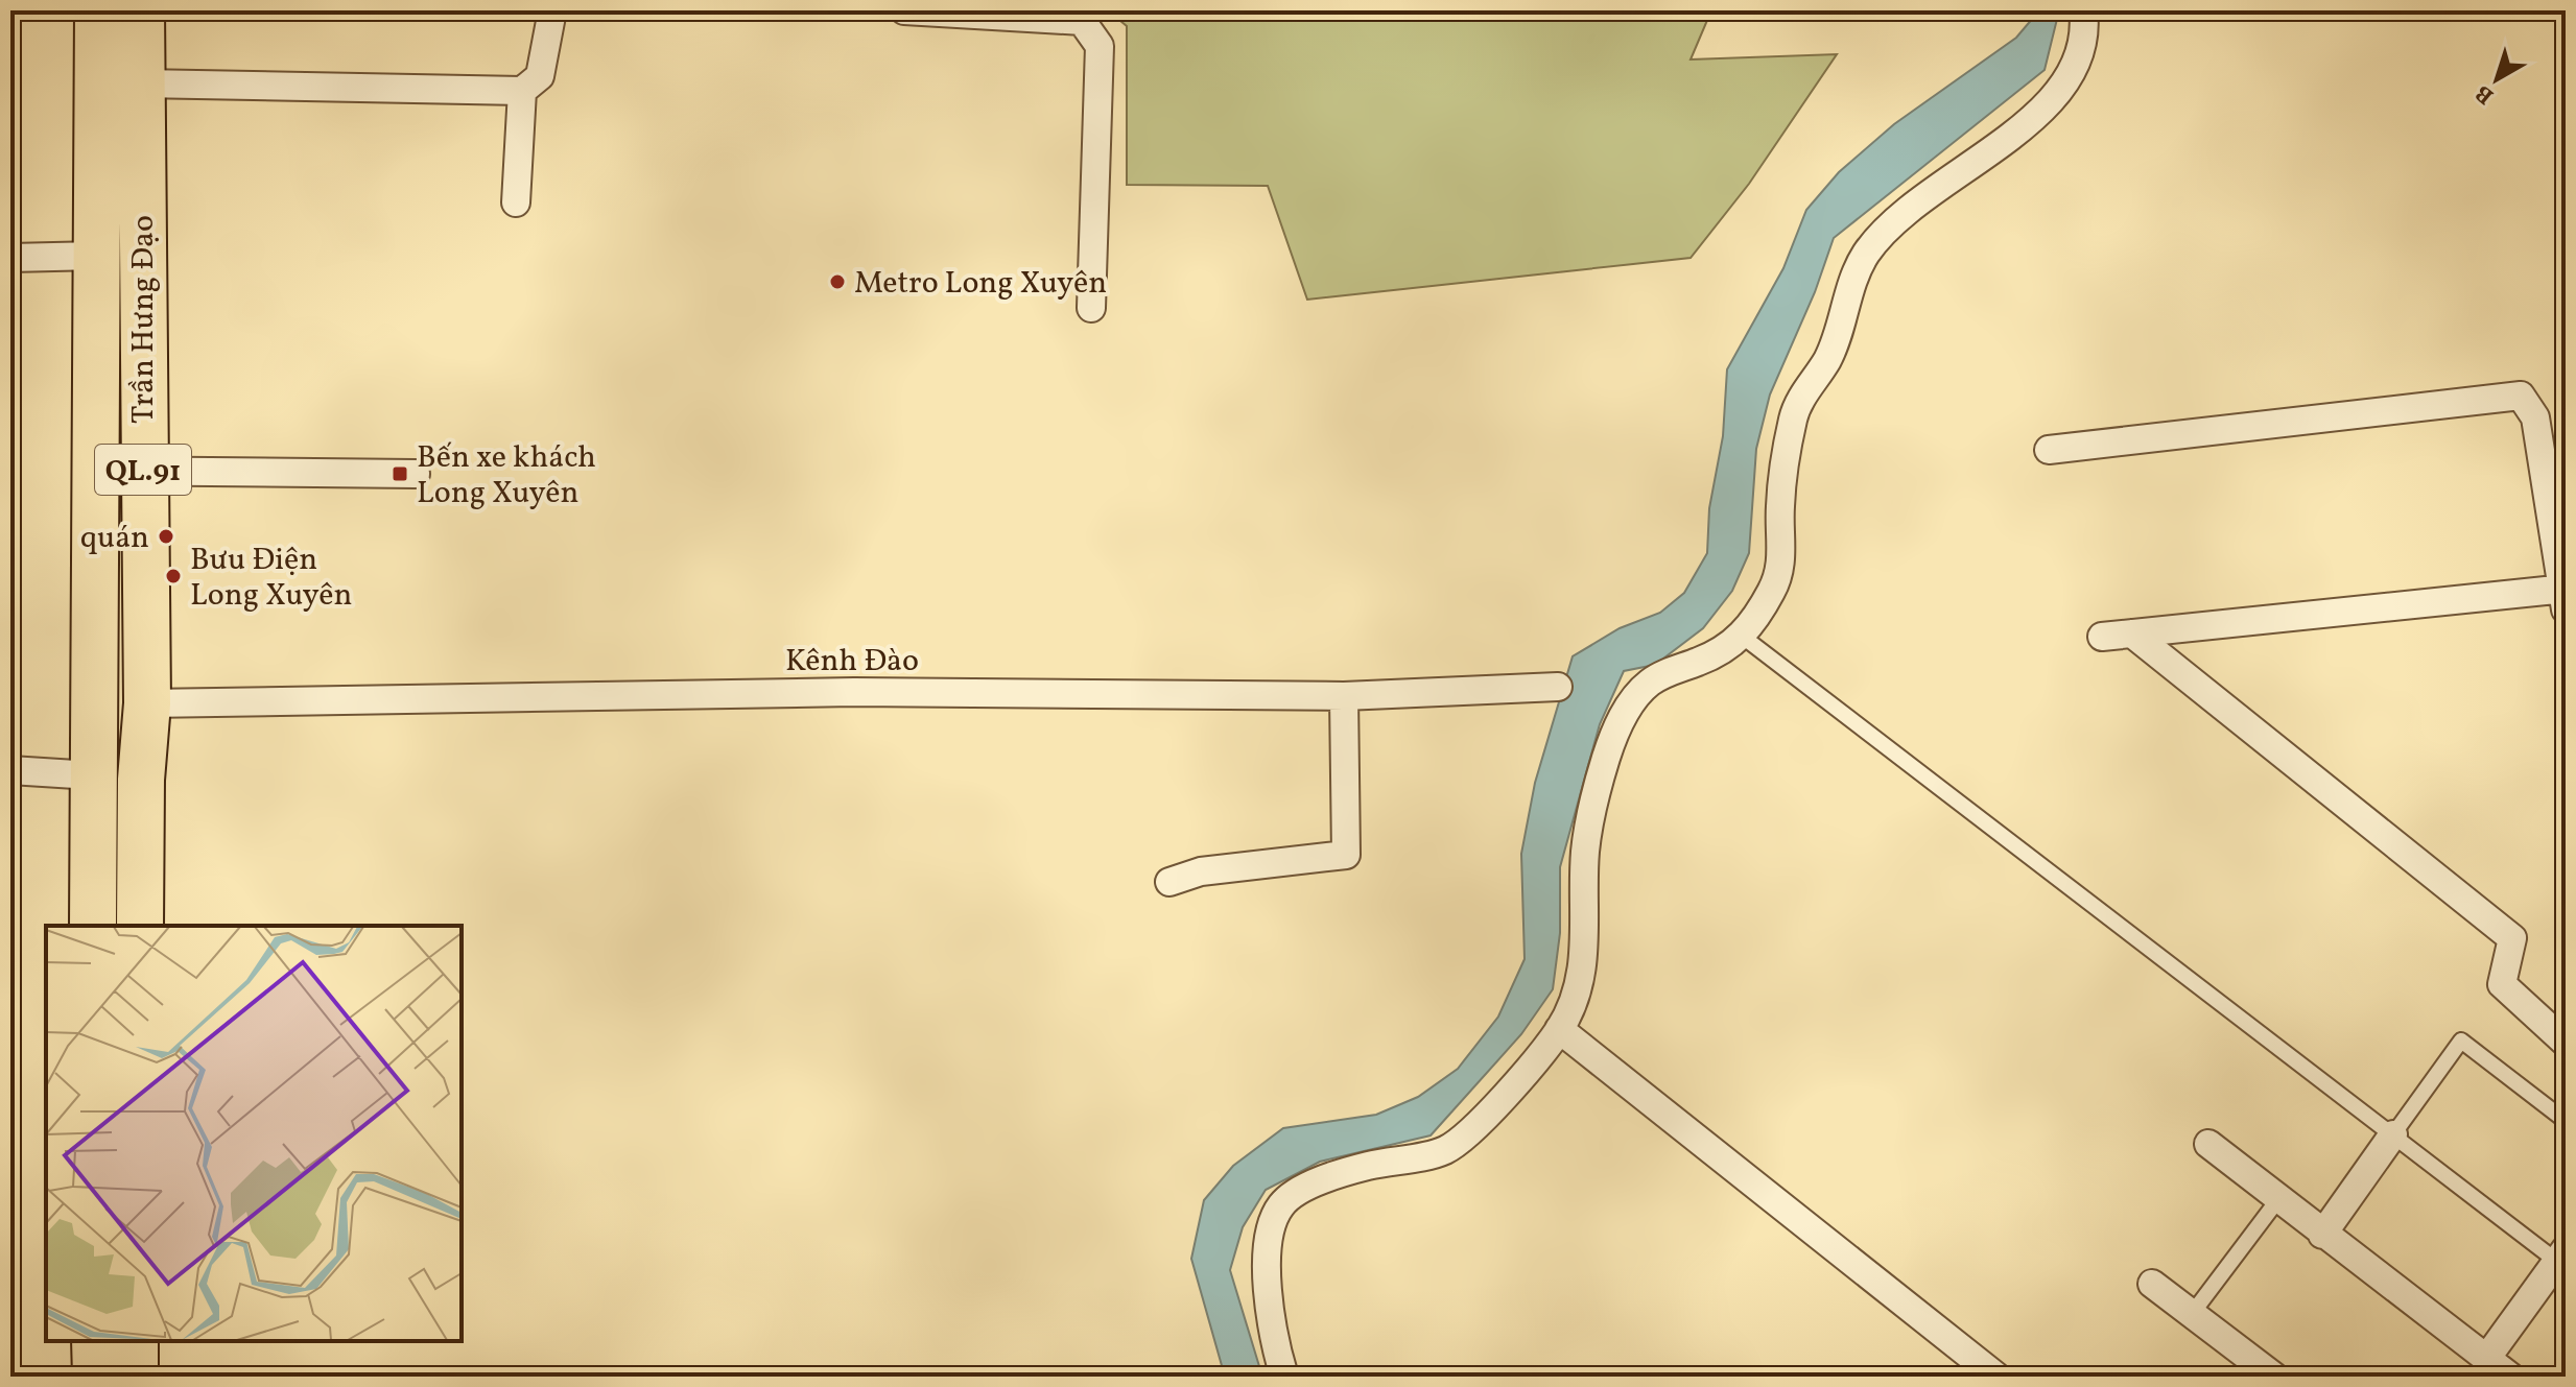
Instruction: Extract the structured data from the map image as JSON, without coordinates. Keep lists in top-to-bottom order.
{
  "streets": {
    "highway": ["Trần Hưng Đạo", "QL.91"],
    "street": ["Kênh Đào"]
  },
  "crossings": [
    ["Trần Hưng Đạo", "Kênh Đào"]
  ],
  "places": {
    "other": ["Metro Long Xuyên", "quán", "Bưu Điện Long Xuyên"],
    "transit": ["Bến xe khách Long Xuyên"]
  },
  "north": "bottom left"
}
